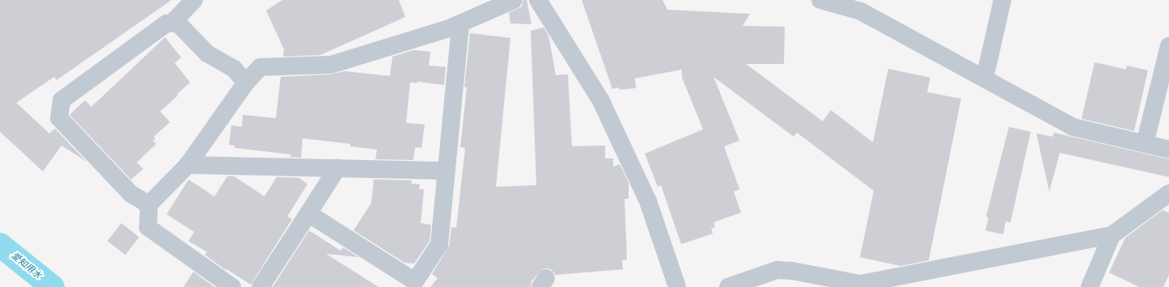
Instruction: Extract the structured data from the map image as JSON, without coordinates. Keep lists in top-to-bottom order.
{
  "water": ["愛知用水"]
}
